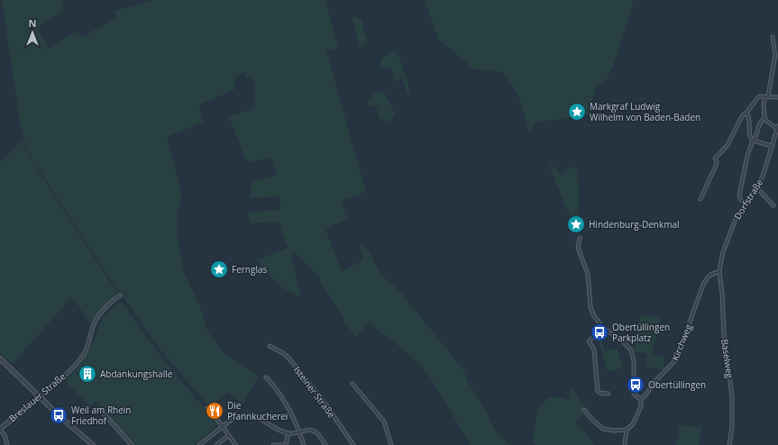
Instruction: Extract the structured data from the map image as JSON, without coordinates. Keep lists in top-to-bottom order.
{
  "streets": {
    "street": [
      "Dorfstraße",
      "Kirchweg",
      "Baselweg",
      "Isteiner Straße",
      "Breslauer Straße"
    ]
  },
  "crossings": [
    ["Dorfstraße", "Kirchweg"],
    ["Dorfstraße", "Baselweg"],
    ["Kirchweg", "Baselweg"]
  ],
  "places": {
    "place": ["Markgraf Ludwig Wilhelm von Baden-Baden", "Hindenburg-Denkmal", "Fernglas"],
    "bus stop": ["Obertüllingen Parkplatz", "Obertüllingen", "Weil am Rhein Friedhof"],
    "building": ["Abdankungshalle"],
    "restaurant": ["Die Pfannkucherei"]
  },
  "north": "top"
}
